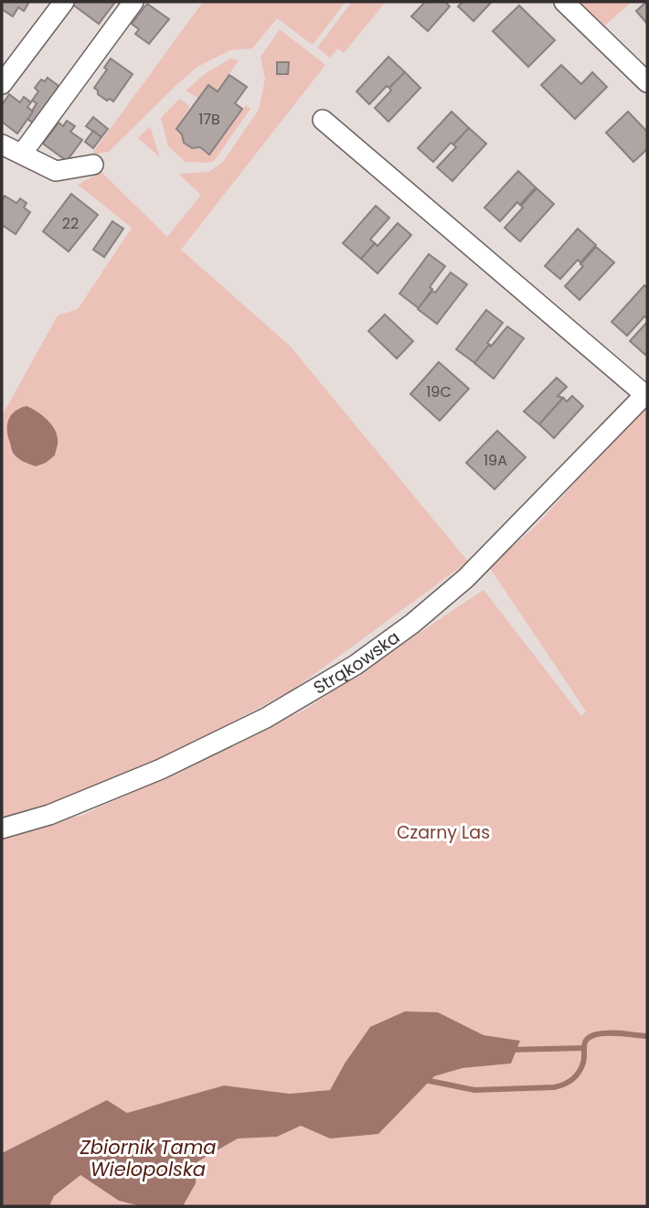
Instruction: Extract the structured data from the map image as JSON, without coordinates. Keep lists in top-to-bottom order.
{
  "streets": {
    "street": ["Strąkowska"]
  },
  "water": ["Zbiornik Tama Wielopolska"],
  "parks": ["Czarny Las"],
  "house_numbers": [
    "17B",
    "22",
    "19C",
    "19A"
  ]
}
